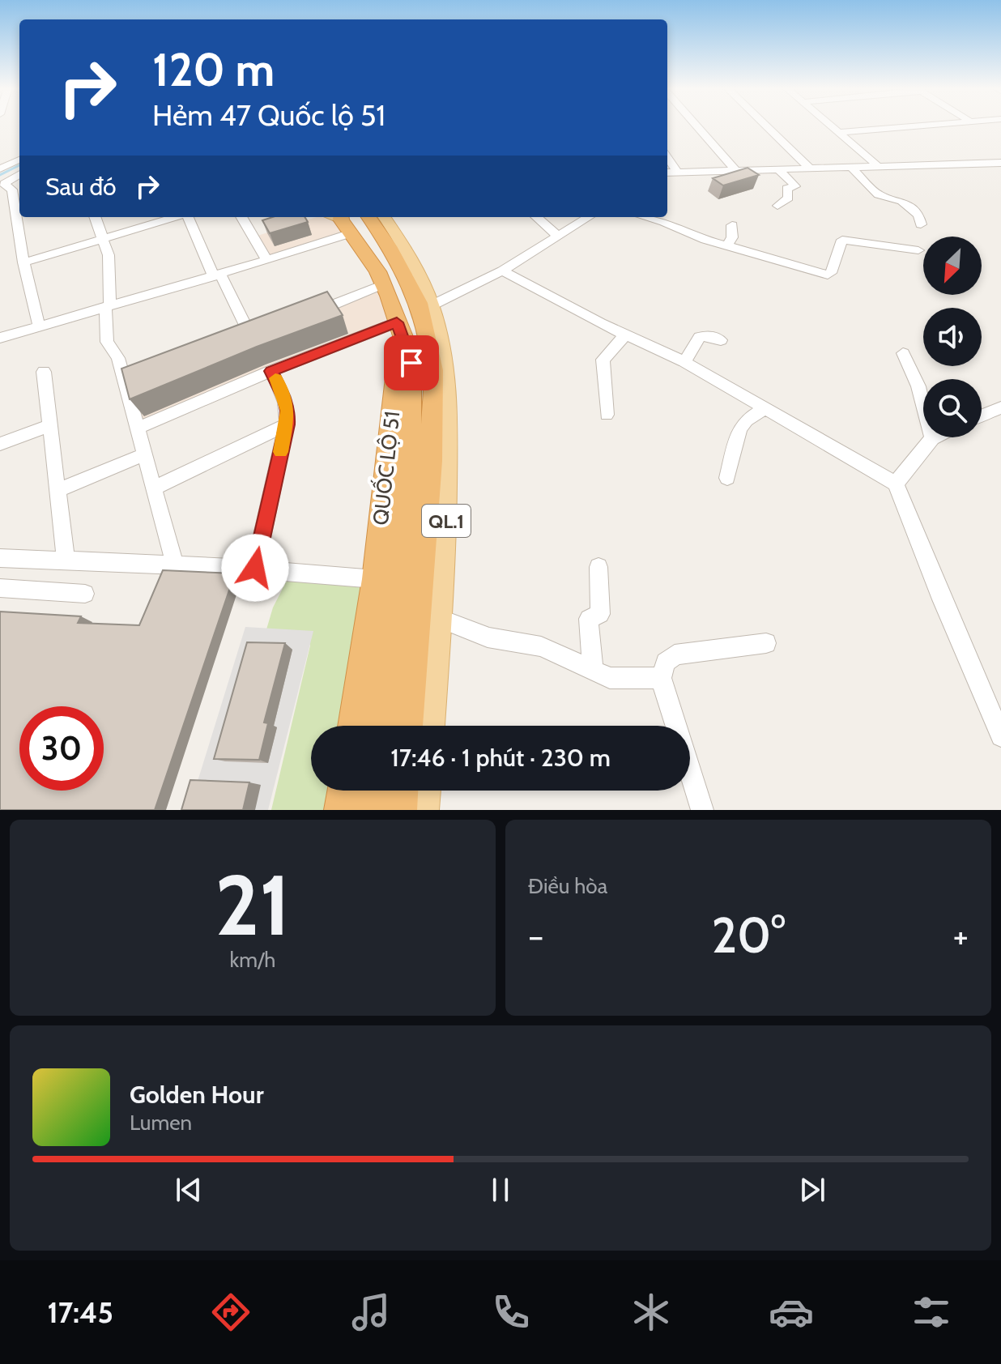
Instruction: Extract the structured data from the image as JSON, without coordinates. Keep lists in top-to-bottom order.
{
  "streets": {
    "highway": ["QUỐC LỘ 51", "QL.1"]
  },
  "crossings": [
    ["QUỐC LỘ 51", "QL.1"]
  ],
  "north": "bottom left",
  "page": {
    "turn": ["120 m", "Hẻm 47 Quốc lộ 51"],
    "then": "Sau đó",
    "limit": "30",
    "trip": "17:46 · 1 phút · 230 m",
    "tile": [
      ["21", "km/h"],
      "Điều hòa"
    ],
    "heat": ["−", "20°", "+"],
    "song": ["Golden Hour", "Lumen"],
    "tabs": "17:45"
  }
}
